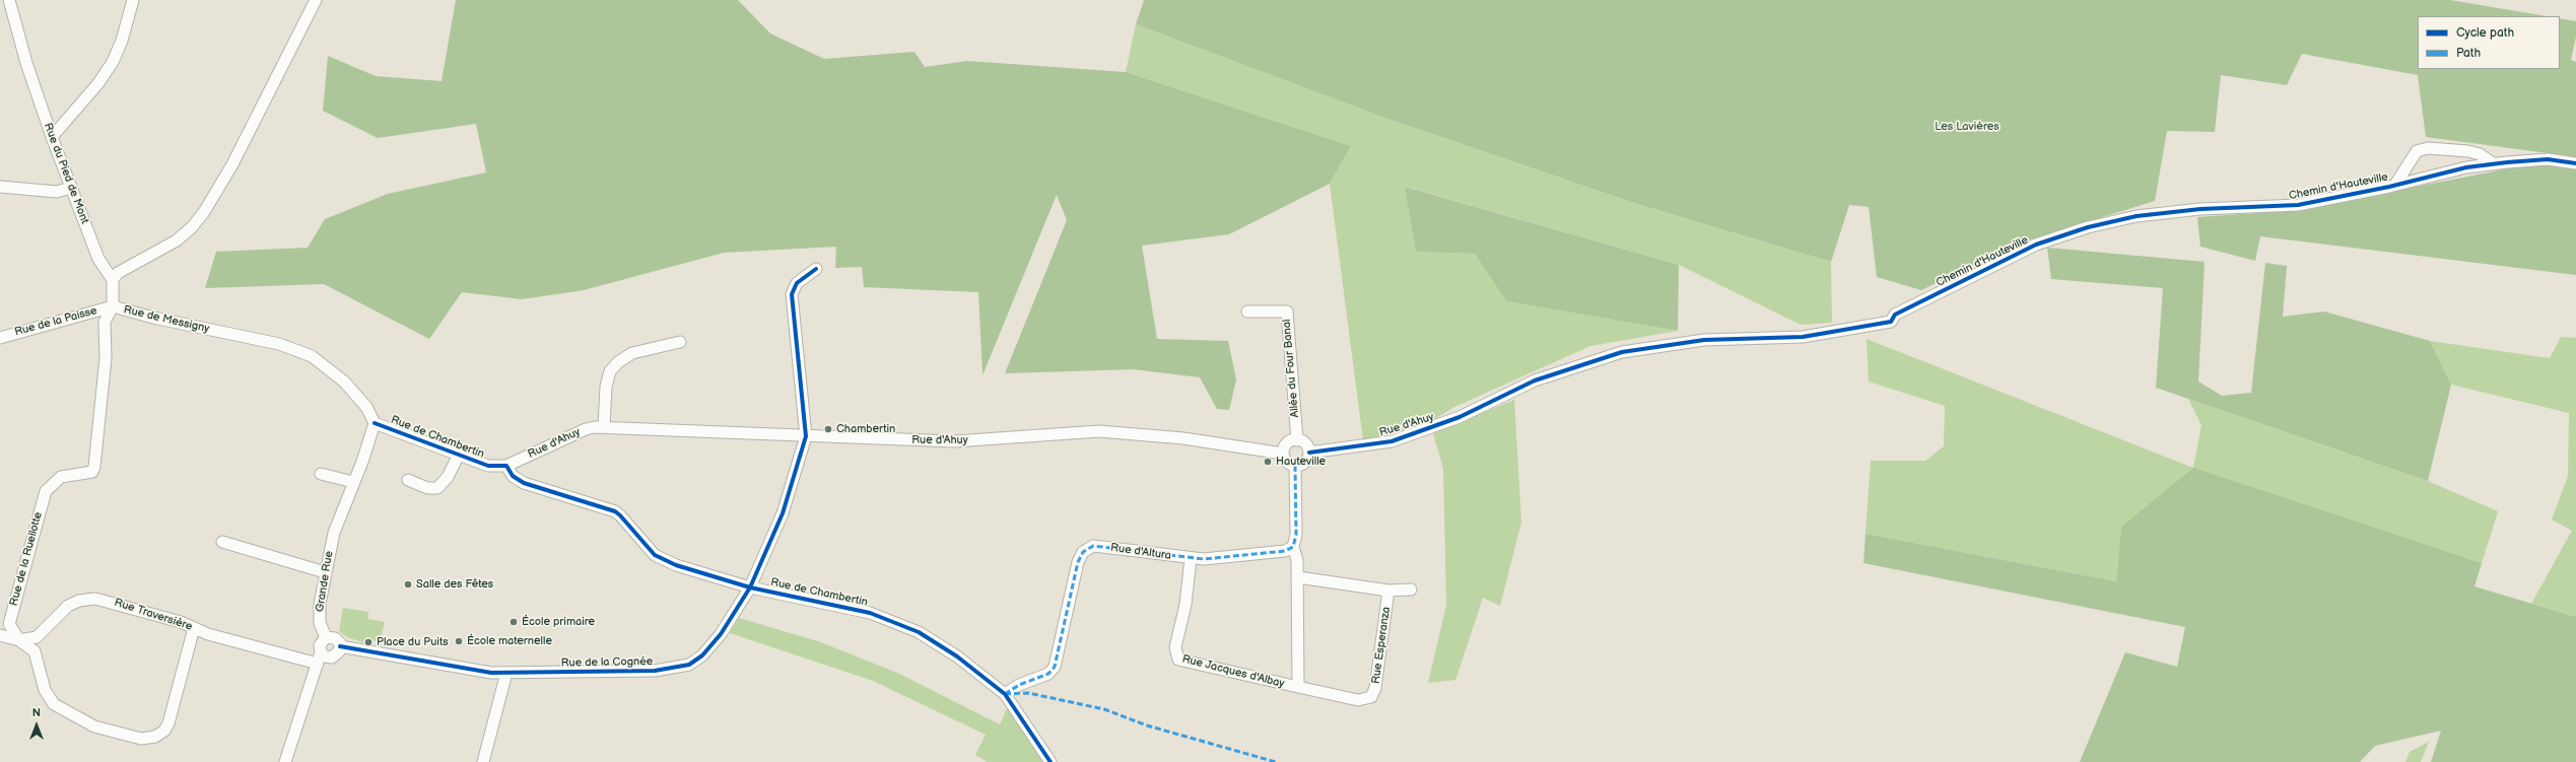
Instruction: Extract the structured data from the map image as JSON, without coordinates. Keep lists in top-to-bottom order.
{
  "streets": {
    "street": [
      "Rue du Pied de Mont",
      "Chemin d'Hauteville",
      "Rue de Messigny",
      "Rue de la Paisse",
      "Allée du Four Banal",
      "Rue d'Ahuy",
      "Rue de Chambertin",
      "Rue d'Altura",
      "Rue de la Ruellotte",
      "Grande Rue",
      "Rue Traversière",
      "Rue Esperanza",
      "Rue de la Cognée",
      "Rue Jacques d'Albay"
    ]
  },
  "crossings": [
    ["Rue du Pied de Mont", "Rue de Messigny"],
    ["Chemin d'Hauteville", "Rue d'Ahuy"],
    ["Rue de Messigny", "Rue de la Paisse"],
    ["Rue de Messigny", "Rue de Chambertin"],
    ["Rue de Messigny", "Rue de la Ruellotte"],
    ["Rue de Messigny", "Grande Rue"],
    ["Rue de la Paisse", "Rue de la Ruellotte"],
    ["Allée du Four Banal", "Rue d'Ahuy"],
    ["Rue d'Ahuy", "Rue de Chambertin"],
    ["Rue d'Ahuy", "Rue de la Cognée"],
    ["Rue de Chambertin", "Rue d'Altura"],
    ["Rue de Chambertin", "Grande Rue"],
    ["Rue de Chambertin", "Rue de la Cognée"],
    ["Rue d'Altura", "Rue Jacques d'Albay"],
    ["Rue de la Ruellotte", "Rue Traversière"],
    ["Grande Rue", "Rue Traversière"],
    ["Grande Rue", "Rue de la Cognée"],
    ["Rue Traversière", "Rue de la Cognée"],
    ["Rue Esperanza", "Rue Jacques d'Albay"]
  ],
  "parks": ["Les Lavières"],
  "places": [
    "Chambertin",
    "Hauteville",
    "Salle des Fêtes",
    "École primaire",
    "École maternelle",
    "Place du Puits"
  ],
  "legend": ["Cycle path", "Path"],
  "north": "top"
}
